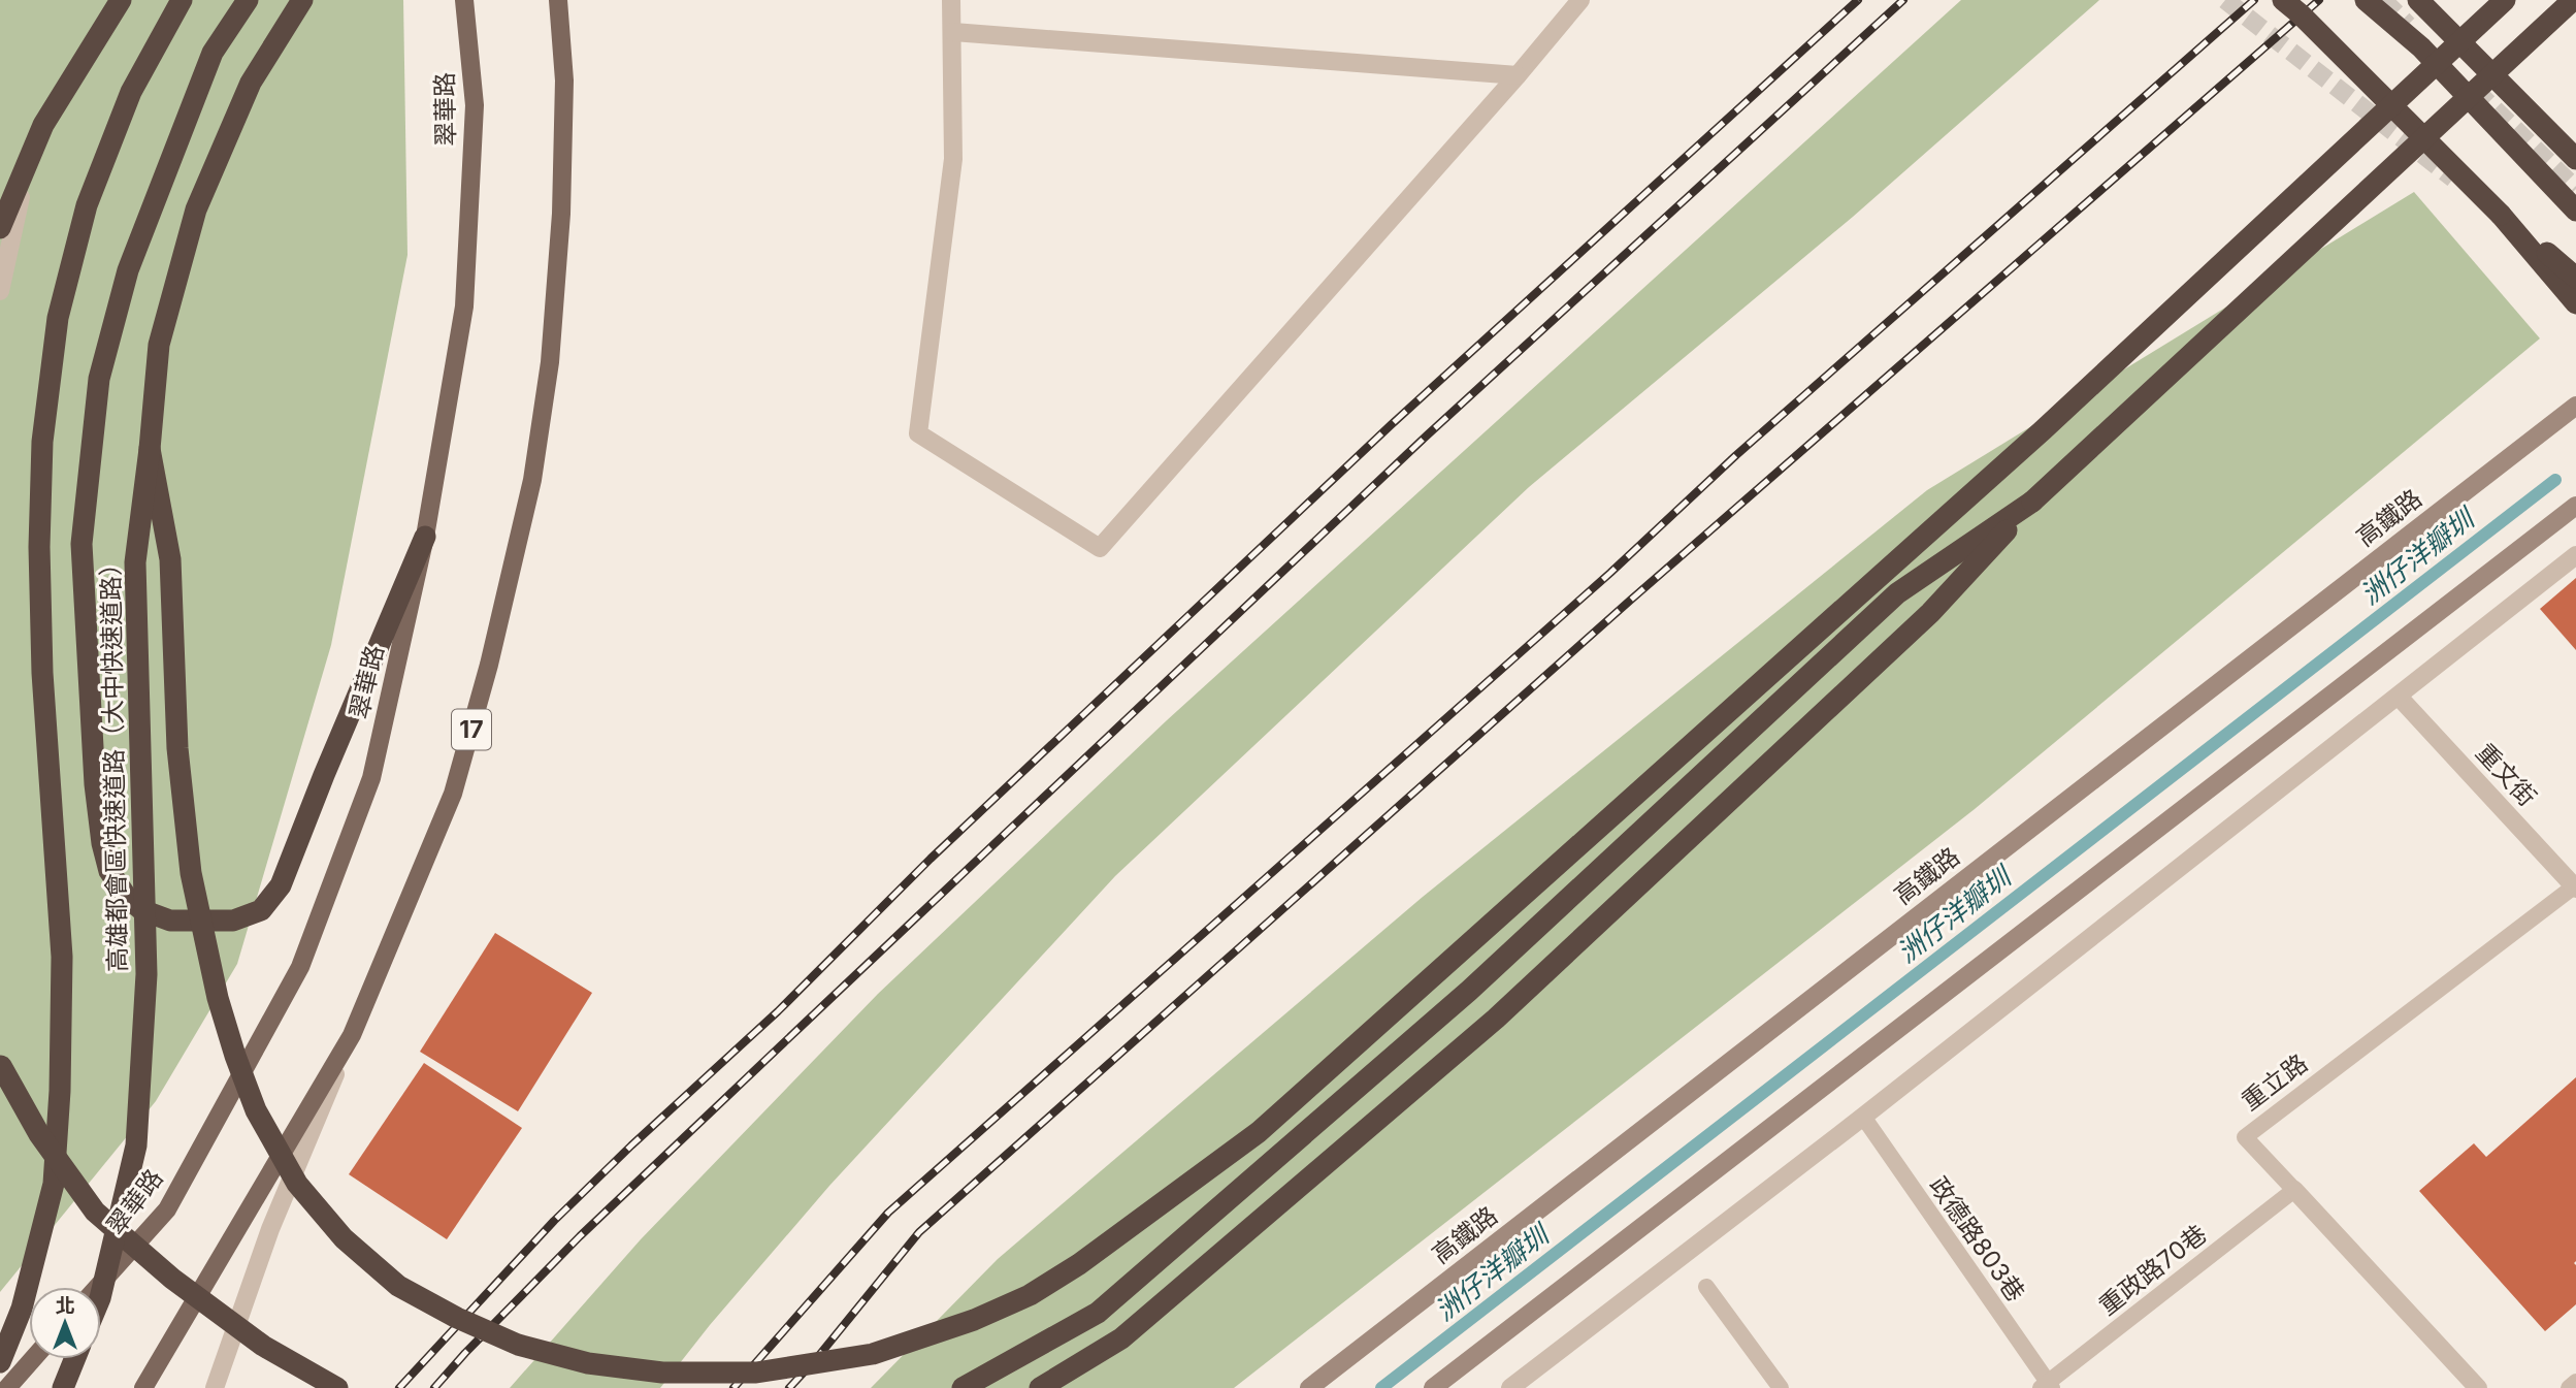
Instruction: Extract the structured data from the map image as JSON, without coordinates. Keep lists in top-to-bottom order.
{
  "streets": {
    "highway": ["高雄都會區快速道路（大中快速道路）"],
    "main road": ["翠華路", "17"],
    "street": ["高鐵路", "重文街", "重立路"],
    "lane": ["政德路803巷", "重政路70巷"]
  },
  "crossings": [
    ["重文街", "重立路"],
    ["重立路", "重政路70巷"],
    ["政德路803巷", "重政路70巷"]
  ],
  "water": ["洲仔洋瓣圳"],
  "north": "top"
}
